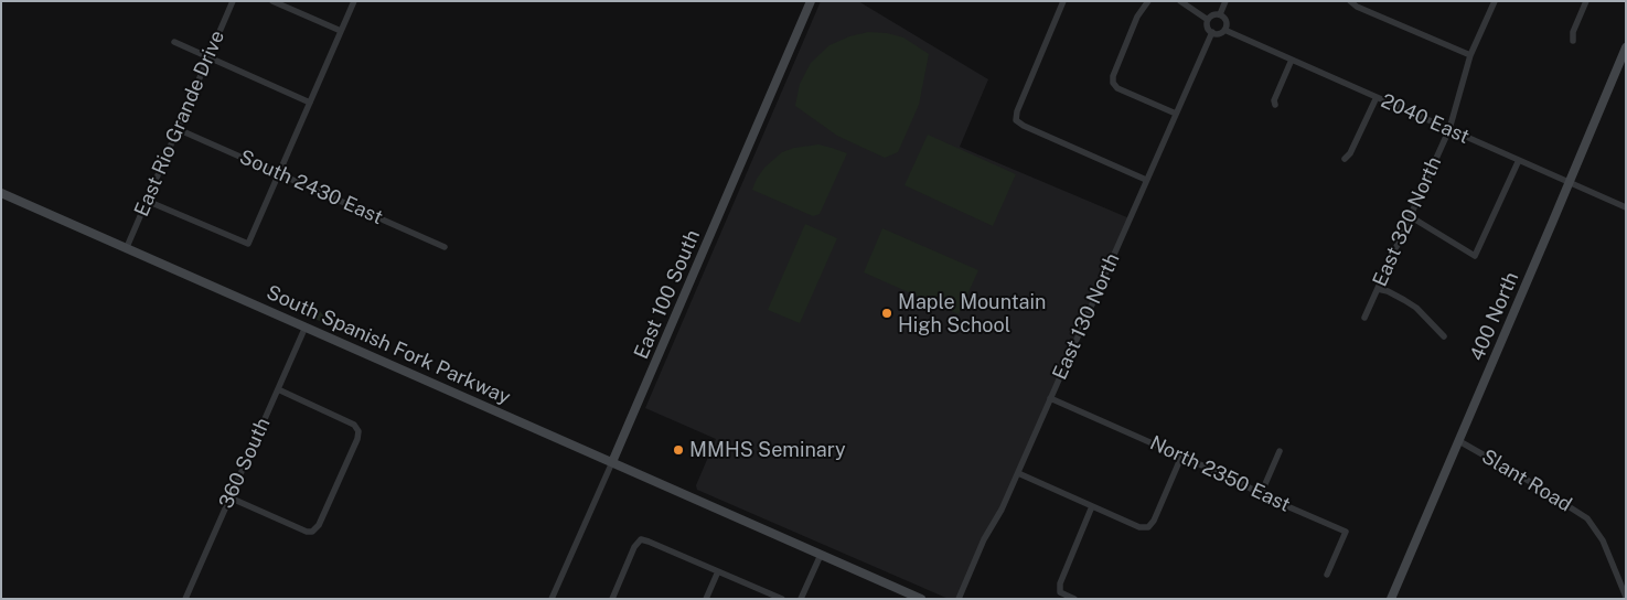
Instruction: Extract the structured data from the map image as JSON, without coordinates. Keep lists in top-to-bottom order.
{
  "streets": {
    "street": [
      "2040 East",
      "East Rio Grande Drive",
      "South 2430 East",
      "East 320 North",
      "East 100 South",
      "East 130 North",
      "400 North",
      "South Spanish Fork Parkway",
      "360 South",
      "North 2350 East",
      "Slant Road"
    ]
  },
  "crossings": [
    ["2040 East", "East 320 North"],
    ["2040 East", "East 130 North"],
    ["2040 East", "400 North"],
    ["East Rio Grande Drive", "South 2430 East"],
    ["East Rio Grande Drive", "South Spanish Fork Parkway"],
    ["East 100 South", "South Spanish Fork Parkway"],
    ["East 130 North", "North 2350 East"],
    ["400 North", "Slant Road"],
    ["South Spanish Fork Parkway", "360 South"]
  ],
  "places": ["Maple Mountain High School", "MMHS Seminary"]
}
